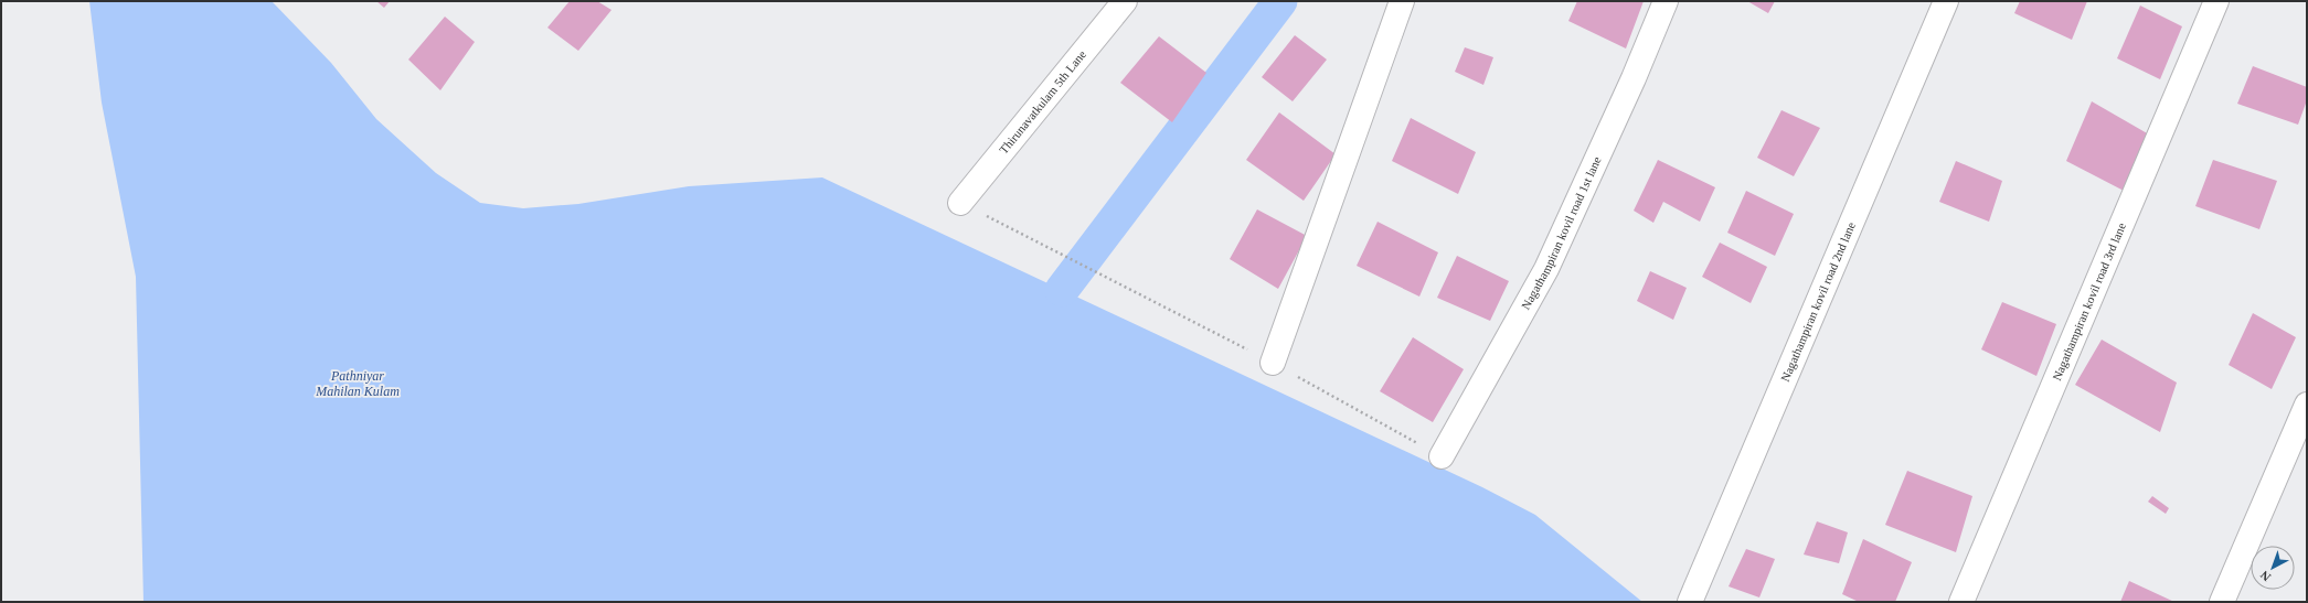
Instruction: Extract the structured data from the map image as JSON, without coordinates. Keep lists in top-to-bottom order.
{
  "streets": {
    "street": [
      "Thirunavatkulam 5th Lane",
      "Nagathampiran kovil road 1st lane",
      "Nagathampiran kovil road 2nd lane",
      "Nagathampiran kovil road 3rd lane"
    ]
  },
  "water": ["Pathniyar Mahilan Kulam"],
  "north": "bottom left"
}
